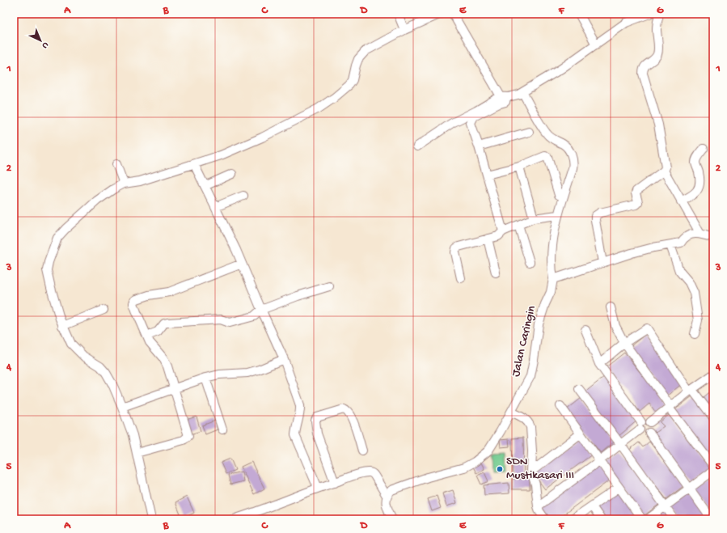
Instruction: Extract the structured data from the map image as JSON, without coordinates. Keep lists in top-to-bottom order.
{
  "streets": {
    "street": ["Jalan Caringin"]
  },
  "places": ["SDN Mustikasari III"],
  "north": "bottom right",
  "grid": {
    "columns": [
      "A",
      "B",
      "C",
      "D",
      "E",
      "F",
      "G"
    ],
    "rows": [
      "1",
      "2",
      "3",
      "4",
      "5"
    ]
  }
}
